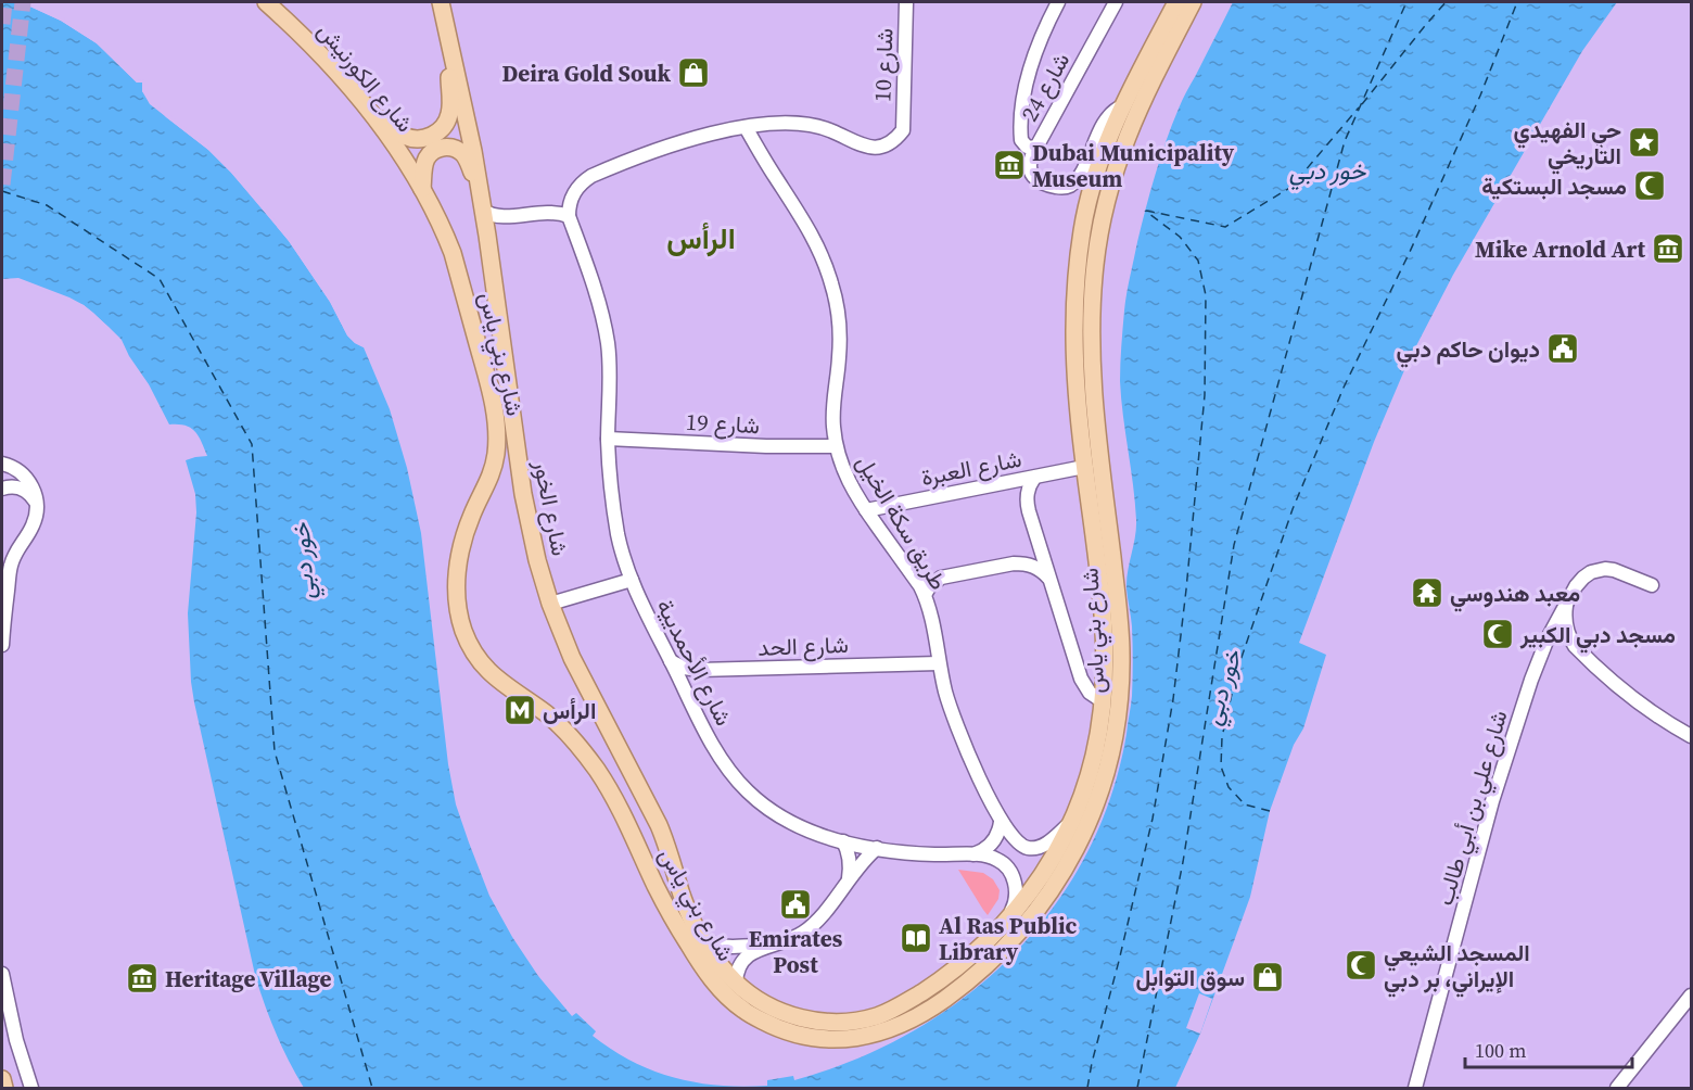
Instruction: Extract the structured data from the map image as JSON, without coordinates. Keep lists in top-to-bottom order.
{
  "streets": {
    "main road": ["شارع الكورنيش", "شارع بني ياس", "شارع الخور"],
    "street": [
      "شارع 10",
      "شارع 24",
      "شارع 19",
      "شارع العبرة",
      "طريق سكة الخيل",
      "شارع الحد",
      "شارع الأحمديية",
      "شارع علي بن أبي طالب"
    ]
  },
  "crossings": [
    ["شارع 10", "طريق سكة الخيل"],
    ["شارع الكورنيش", "شارع بني ياس"],
    ["شارع 24", "شارع بني ياس"],
    ["شارع بني ياس", "شارع العبرة"],
    ["شارع بني ياس", "شارع الخور"],
    ["شارع بني ياس", "طريق سكة الخيل"],
    ["شارع بني ياس", "شارع الأحمديية"],
    ["شارع 19", "طريق سكة الخيل"],
    ["شارع 19", "شارع الأحمديية"],
    ["شارع العبرة", "طريق سكة الخيل"],
    ["طريق سكة الخيل", "شارع الحد"],
    ["شارع الحد", "شارع الأحمديية"]
  ],
  "districts": ["الرأس"],
  "water": ["خور دبي"],
  "places": {
    "shop": ["Deira Gold Souk", "سوق التوابل"],
    "place": ["حي الفهيدي التاريخي"],
    "museum": ["Dubai Municipality Museum", "Mike Arnold Art", "Heritage Village"],
    "mosque": ["مسجد البستكية", "مسجد دبي الكبير", "المسجد الشيعي الإيراني، بر دبي"],
    "public building": ["ديوان حاكم دبي", "Emirates Post"],
    "temple": ["معبد هندوسي"],
    "metro station": ["الرأس"],
    "library": ["Al Ras Public Library"]
  },
  "scale_bar": "100 m"
}
